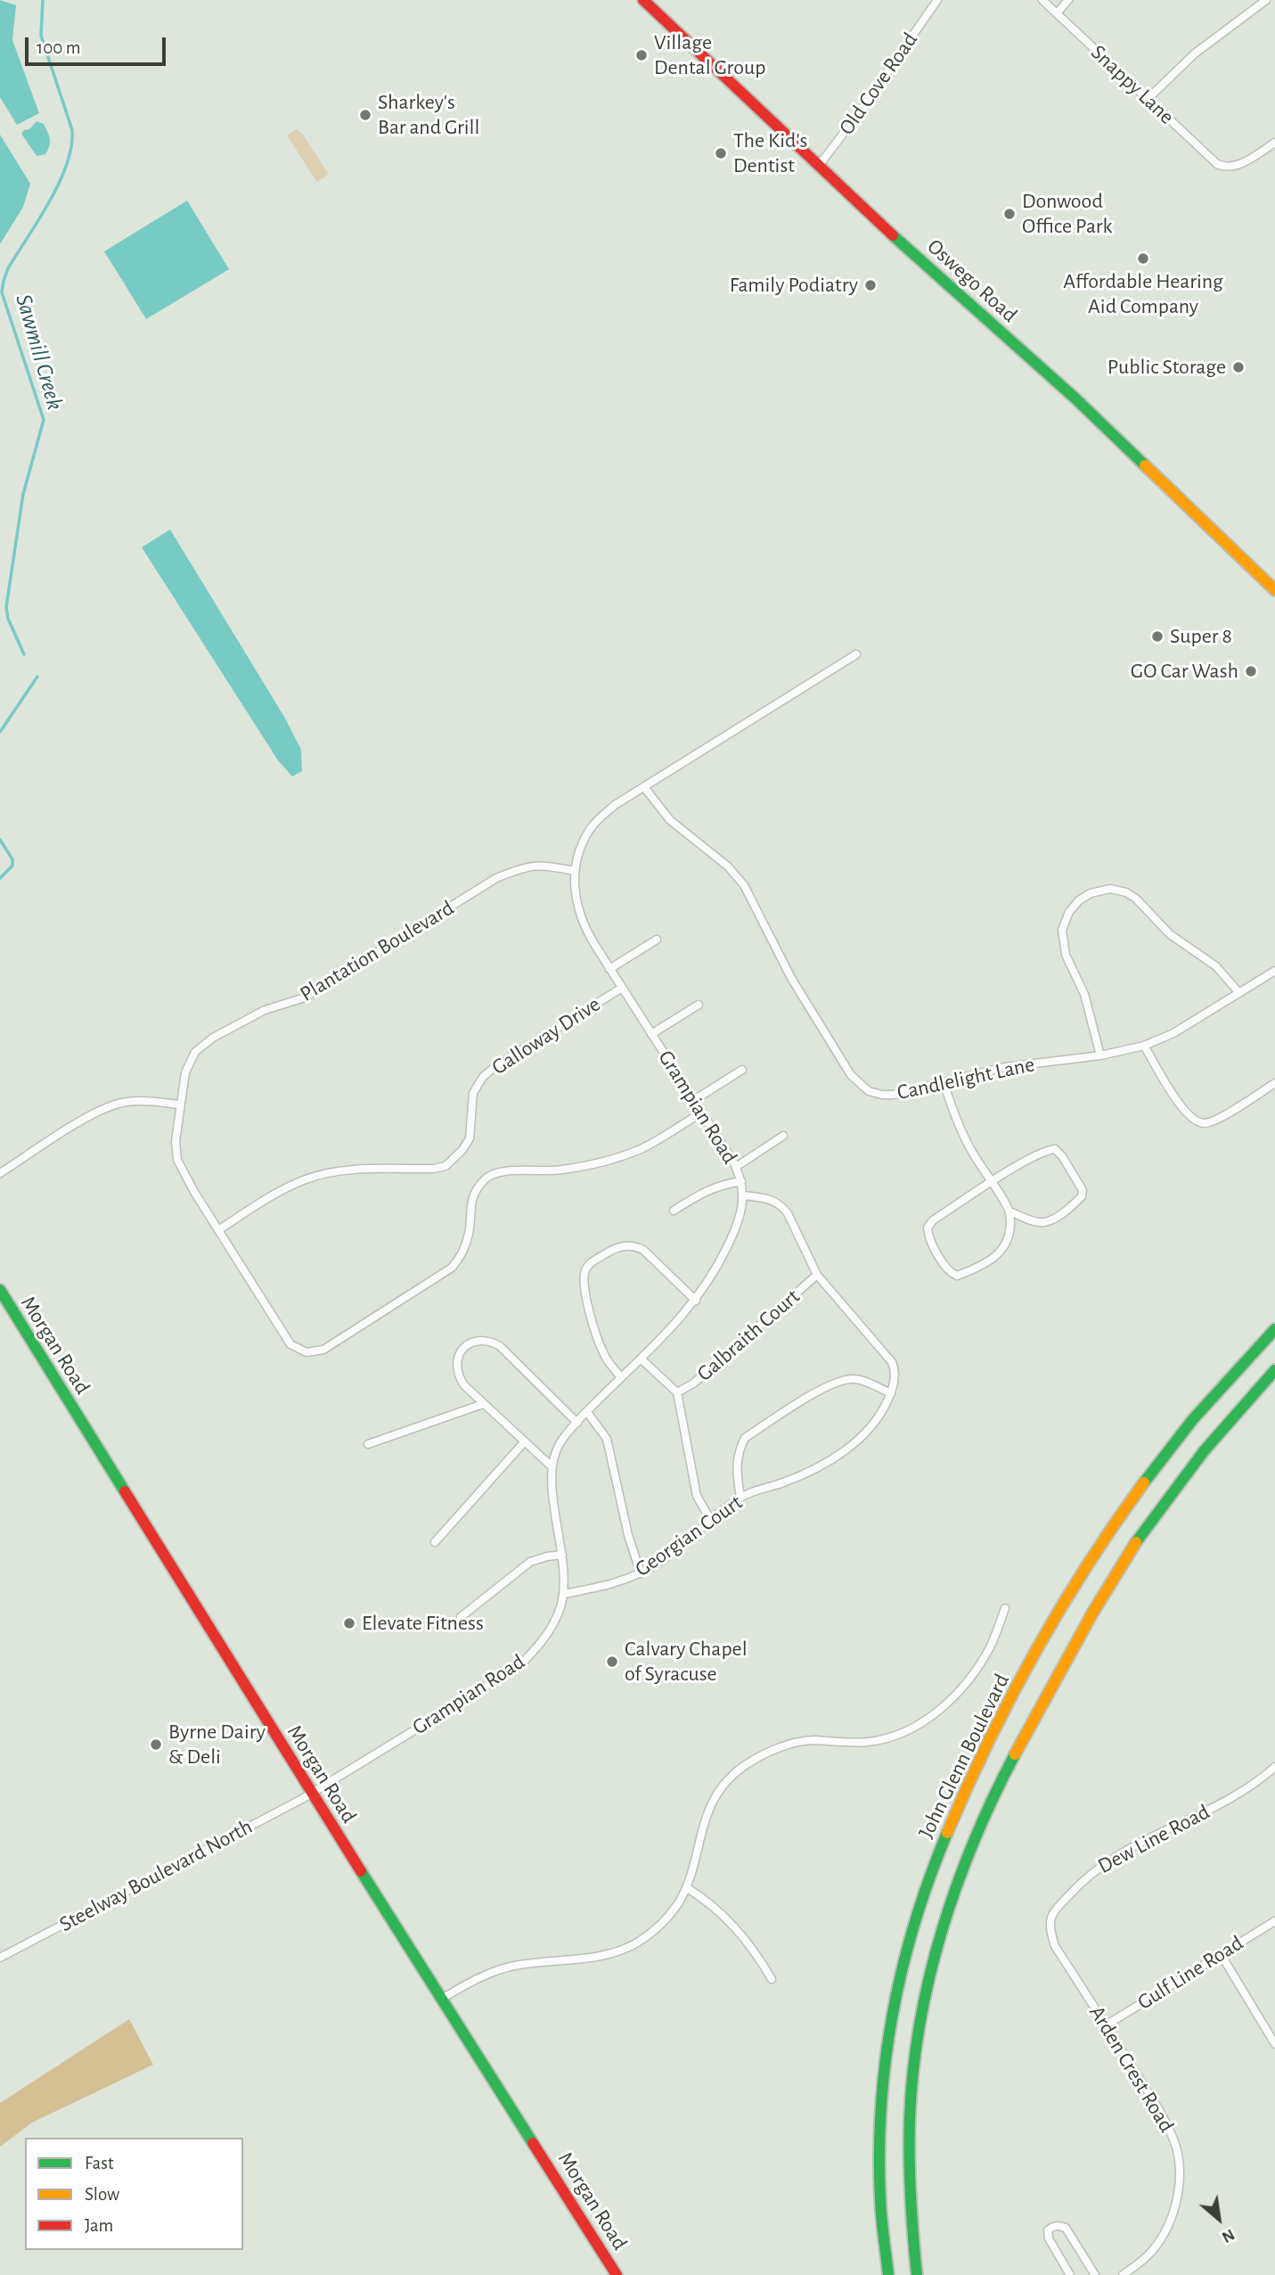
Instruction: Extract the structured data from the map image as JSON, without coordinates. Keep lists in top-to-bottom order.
{
  "streets": {
    "main road": ["Oswego Road", "Morgan Road", "John Glenn Boulevard"],
    "street": [
      "Old Cove Road",
      "Snappy Lane",
      "Plantation Boulevard",
      "Galloway Drive",
      "Candlelight Lane",
      "Grampian Road",
      "Galbraith Court",
      "Georgian Court",
      "Dew Line Road",
      "Steelway Boulevard North",
      "Gulf Line Road",
      "Arden Crest Road"
    ]
  },
  "crossings": [
    ["Old Cove Road", "Oswego Road"],
    ["Plantation Boulevard", "Galloway Drive"],
    ["Plantation Boulevard", "Grampian Road"],
    ["Galloway Drive", "Grampian Road"],
    ["Candlelight Lane", "Grampian Road"],
    ["Grampian Road", "Morgan Road"],
    ["Grampian Road", "Georgian Court"],
    ["Grampian Road", "Steelway Boulevard North"],
    ["Morgan Road", "Steelway Boulevard North"],
    ["Dew Line Road", "Arden Crest Road"],
    ["Gulf Line Road", "Arden Crest Road"]
  ],
  "water": ["Sawmill Creek"],
  "places": [
    "Village Dental Group",
    "Sharkey's Bar and Grill",
    "The Kid's Dentist",
    "Donwood Office Park",
    "Affordable Hearing Aid Company",
    "Family Podiatry",
    "Public Storage",
    "Super 8",
    "GO Car Wash",
    "Elevate Fitness",
    "Calvary Chapel of Syracuse",
    "Byrne Dairy & Deli"
  ],
  "legend": ["Fast", "Slow", "Jam"],
  "scale_bar": "100 m",
  "north": "bottom right"
}
